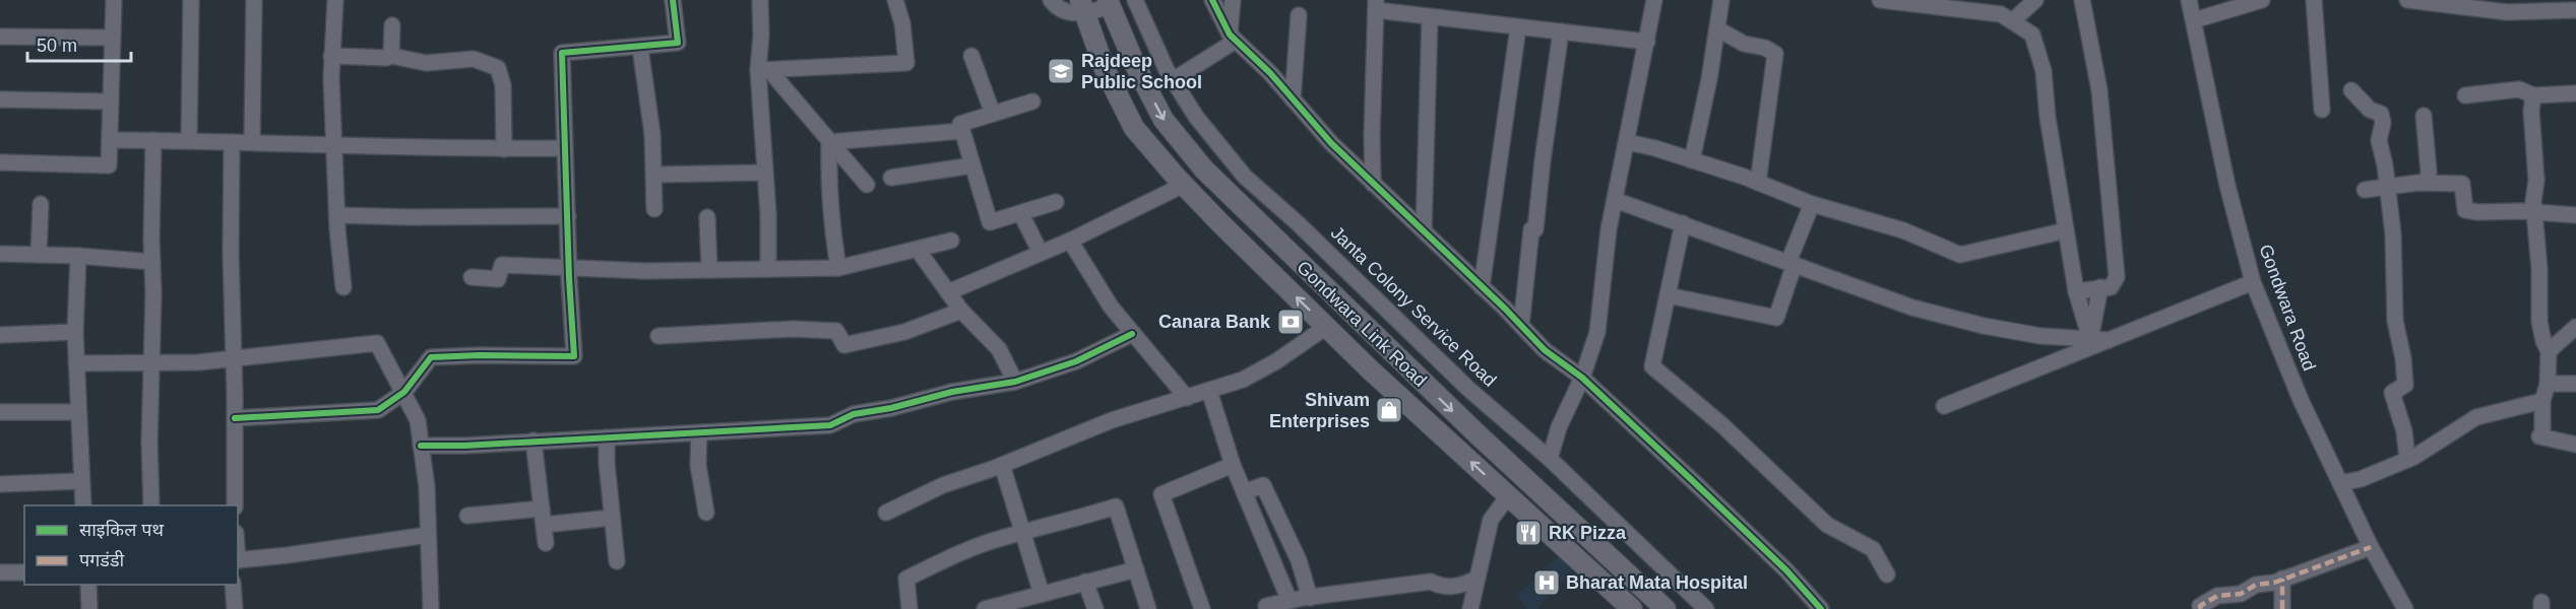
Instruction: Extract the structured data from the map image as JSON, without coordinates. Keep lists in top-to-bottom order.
{
  "streets": {
    "street": ["Janta Colony Service Road", "Gondwara Road", "Gondwara Link Road"]
  },
  "places": {
    "school or university": ["Rajdeep Public School"],
    "bank": ["Canara Bank"],
    "shop": ["Shivam Enterprises"],
    "restaurant": ["RK Pizza"],
    "hospital": ["Bharat Mata Hospital"]
  },
  "legend": ["साइकिल पथ", "पगडंडी"],
  "scale_bar": "50 m"
}
